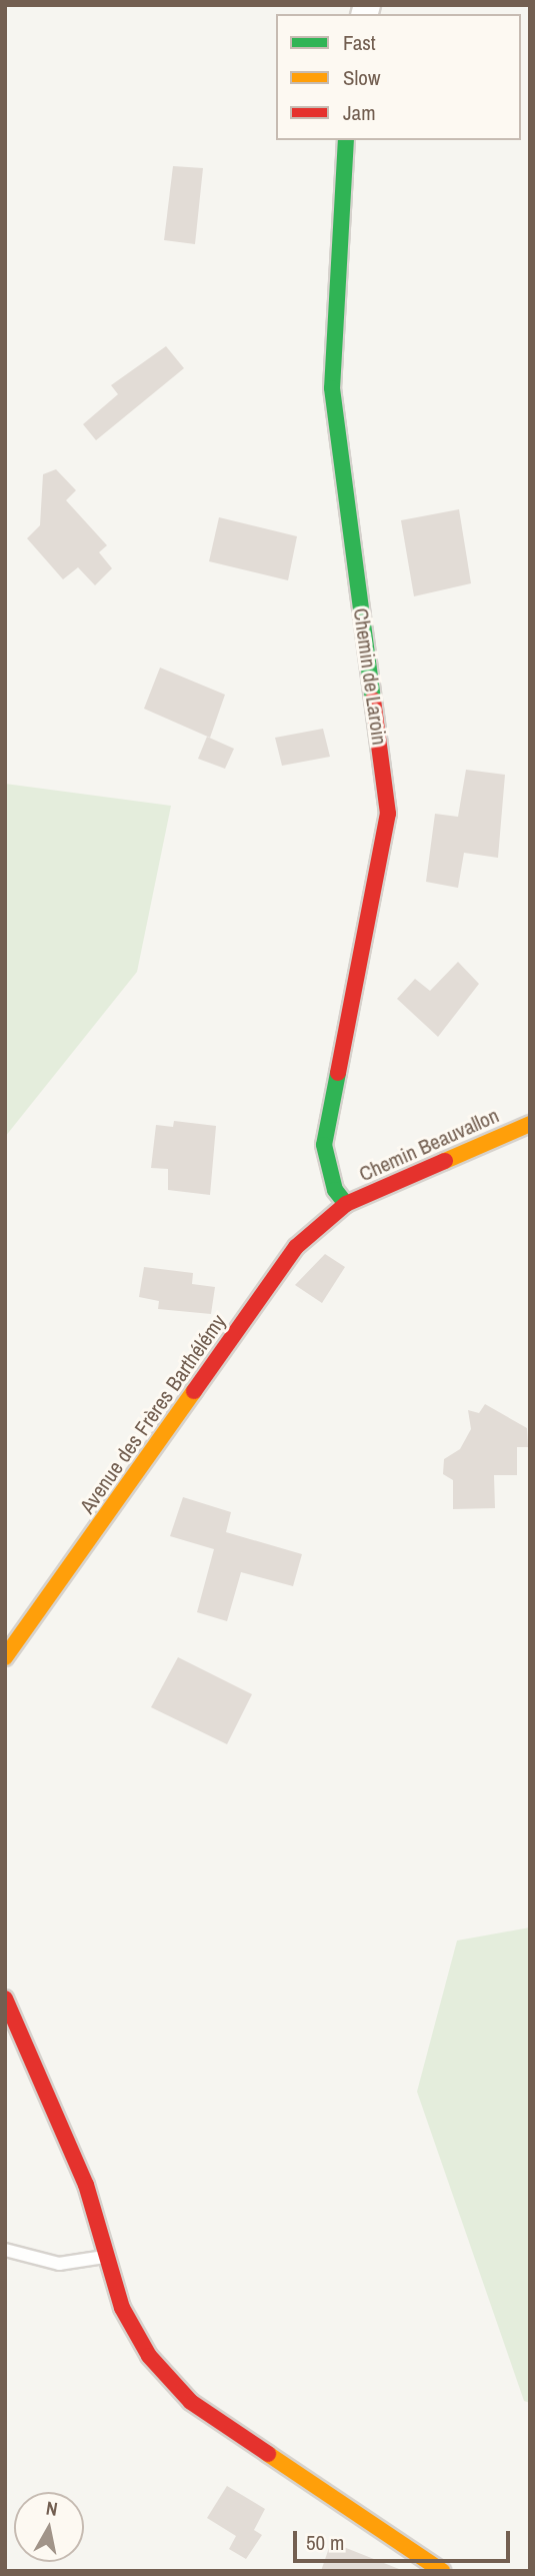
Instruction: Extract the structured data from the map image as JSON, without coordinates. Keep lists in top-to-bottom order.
{
  "streets": {
    "street": ["Chemin de Laroin", "Chemin Beauvallon", "Avenue des Frères Barthélémy"]
  },
  "crossings": [
    ["Chemin de Laroin", "Chemin Beauvallon"],
    ["Chemin de Laroin", "Avenue des Frères Barthélémy"],
    ["Chemin Beauvallon", "Avenue des Frères Barthélémy"]
  ],
  "legend": ["Fast", "Slow", "Jam"],
  "scale_bar": "50 m",
  "north": "top"
}
